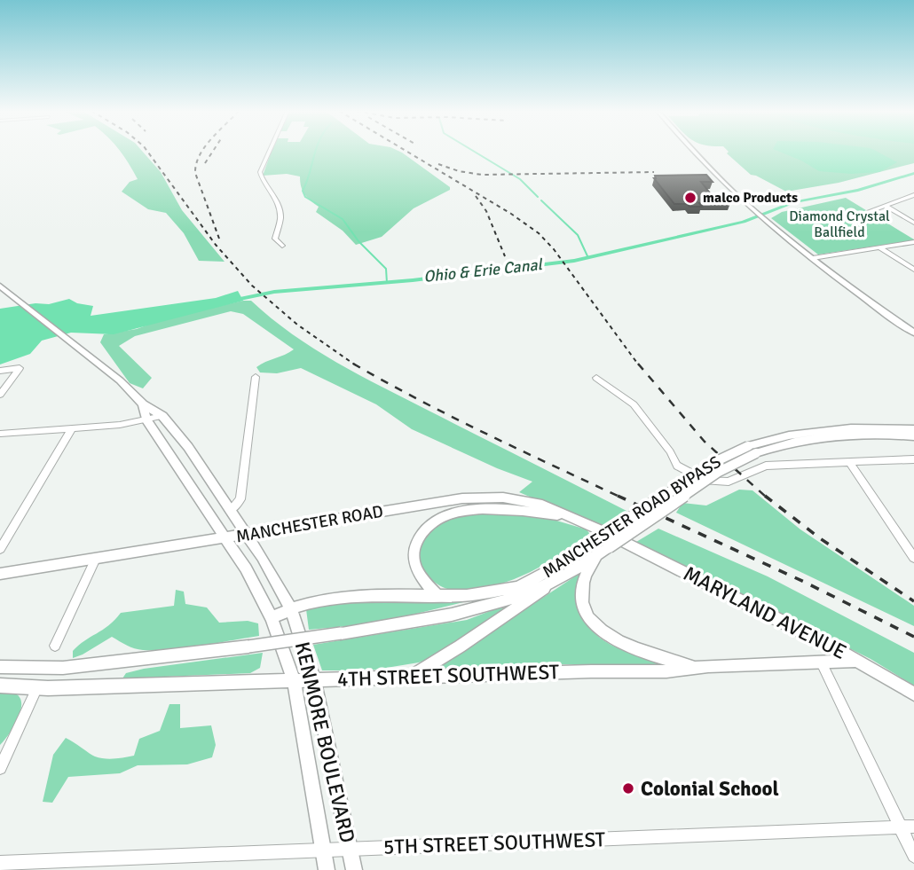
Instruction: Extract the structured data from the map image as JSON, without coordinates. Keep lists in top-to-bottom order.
{
  "streets": {
    "main road": [
      "MANCHESTER ROAD BYPASS",
      "MANCHESTER ROAD",
      "MARYLAND AVENUE",
      "4TH STREET SOUTHWEST",
      "KENMORE BOULEVARD"
    ],
    "street": ["5TH STREET SOUTHWEST"]
  },
  "crossings": [
    ["MANCHESTER ROAD BYPASS", "MANCHESTER ROAD"],
    ["MANCHESTER ROAD BYPASS", "MARYLAND AVENUE"],
    ["MANCHESTER ROAD", "MARYLAND AVENUE"],
    ["MANCHESTER ROAD", "KENMORE BOULEVARD"],
    ["MARYLAND AVENUE", "4TH STREET SOUTHWEST"],
    ["4TH STREET SOUTHWEST", "KENMORE BOULEVARD"],
    ["KENMORE BOULEVARD", "5TH STREET SOUTHWEST"]
  ],
  "water": ["Ohio & Erie Canal"],
  "parks": ["Diamond Crystal Ballfield"],
  "places": ["malco Products", "Colonial School"]
}
